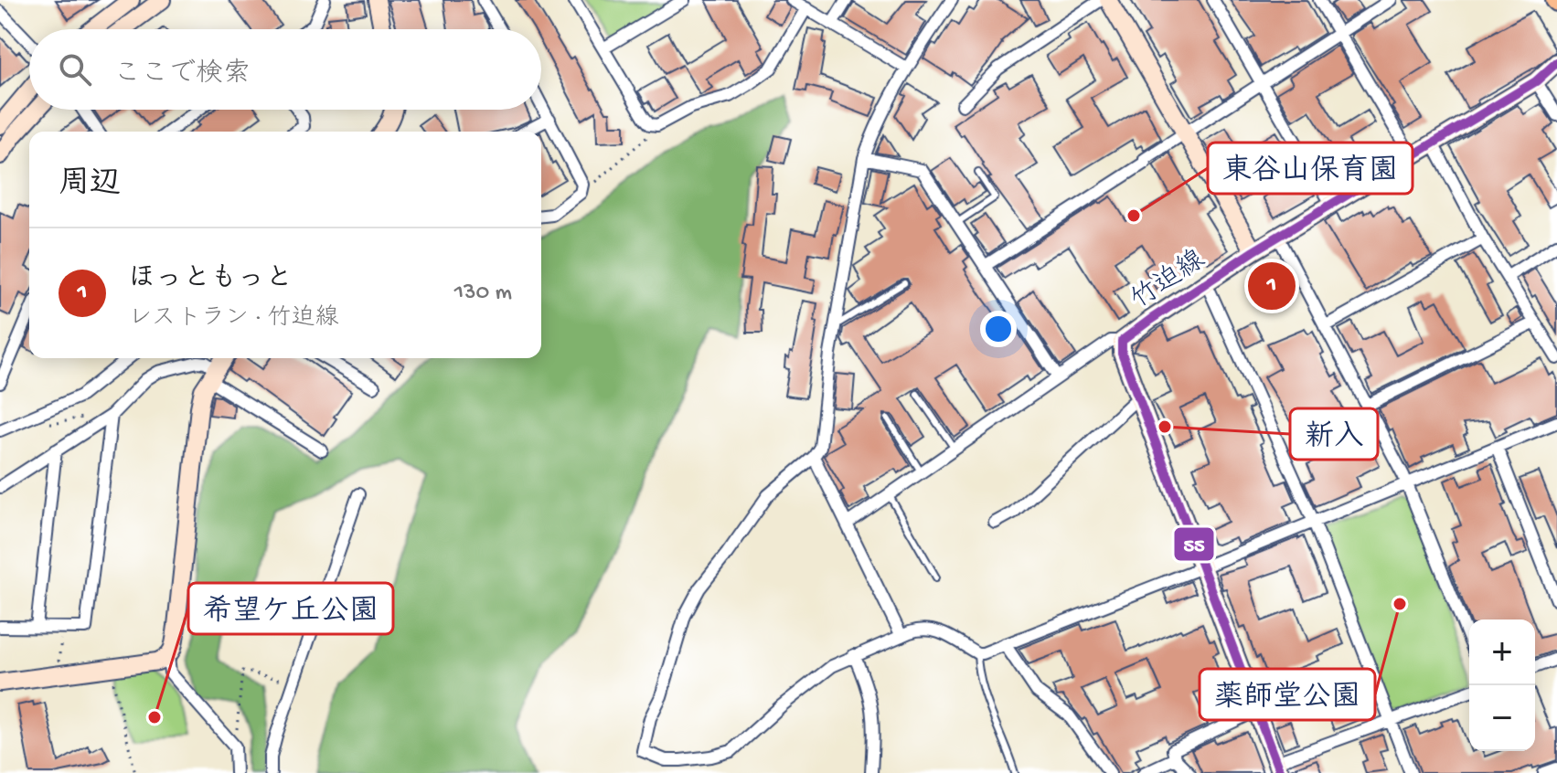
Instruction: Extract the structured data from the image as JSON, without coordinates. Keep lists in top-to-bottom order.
{
  "streets": {
    "street": ["竹迫線"]
  },
  "places": [
    "東谷山保育園",
    "新入",
    "薬師堂公園",
    "希望ケ丘公園"
  ],
  "lines": ["transit line 55"],
  "page": {
    "search": "ここで検索",
    "heading": "周辺",
    "list": [
      {
        "mark": "1",
        "name": "ほっともっと",
        "note": "レストラン · 竹迫線",
        "value": "130 m"
      }
    ],
    "pins": "1",
    "map_buttons": ["+", "−"]
  }
}
